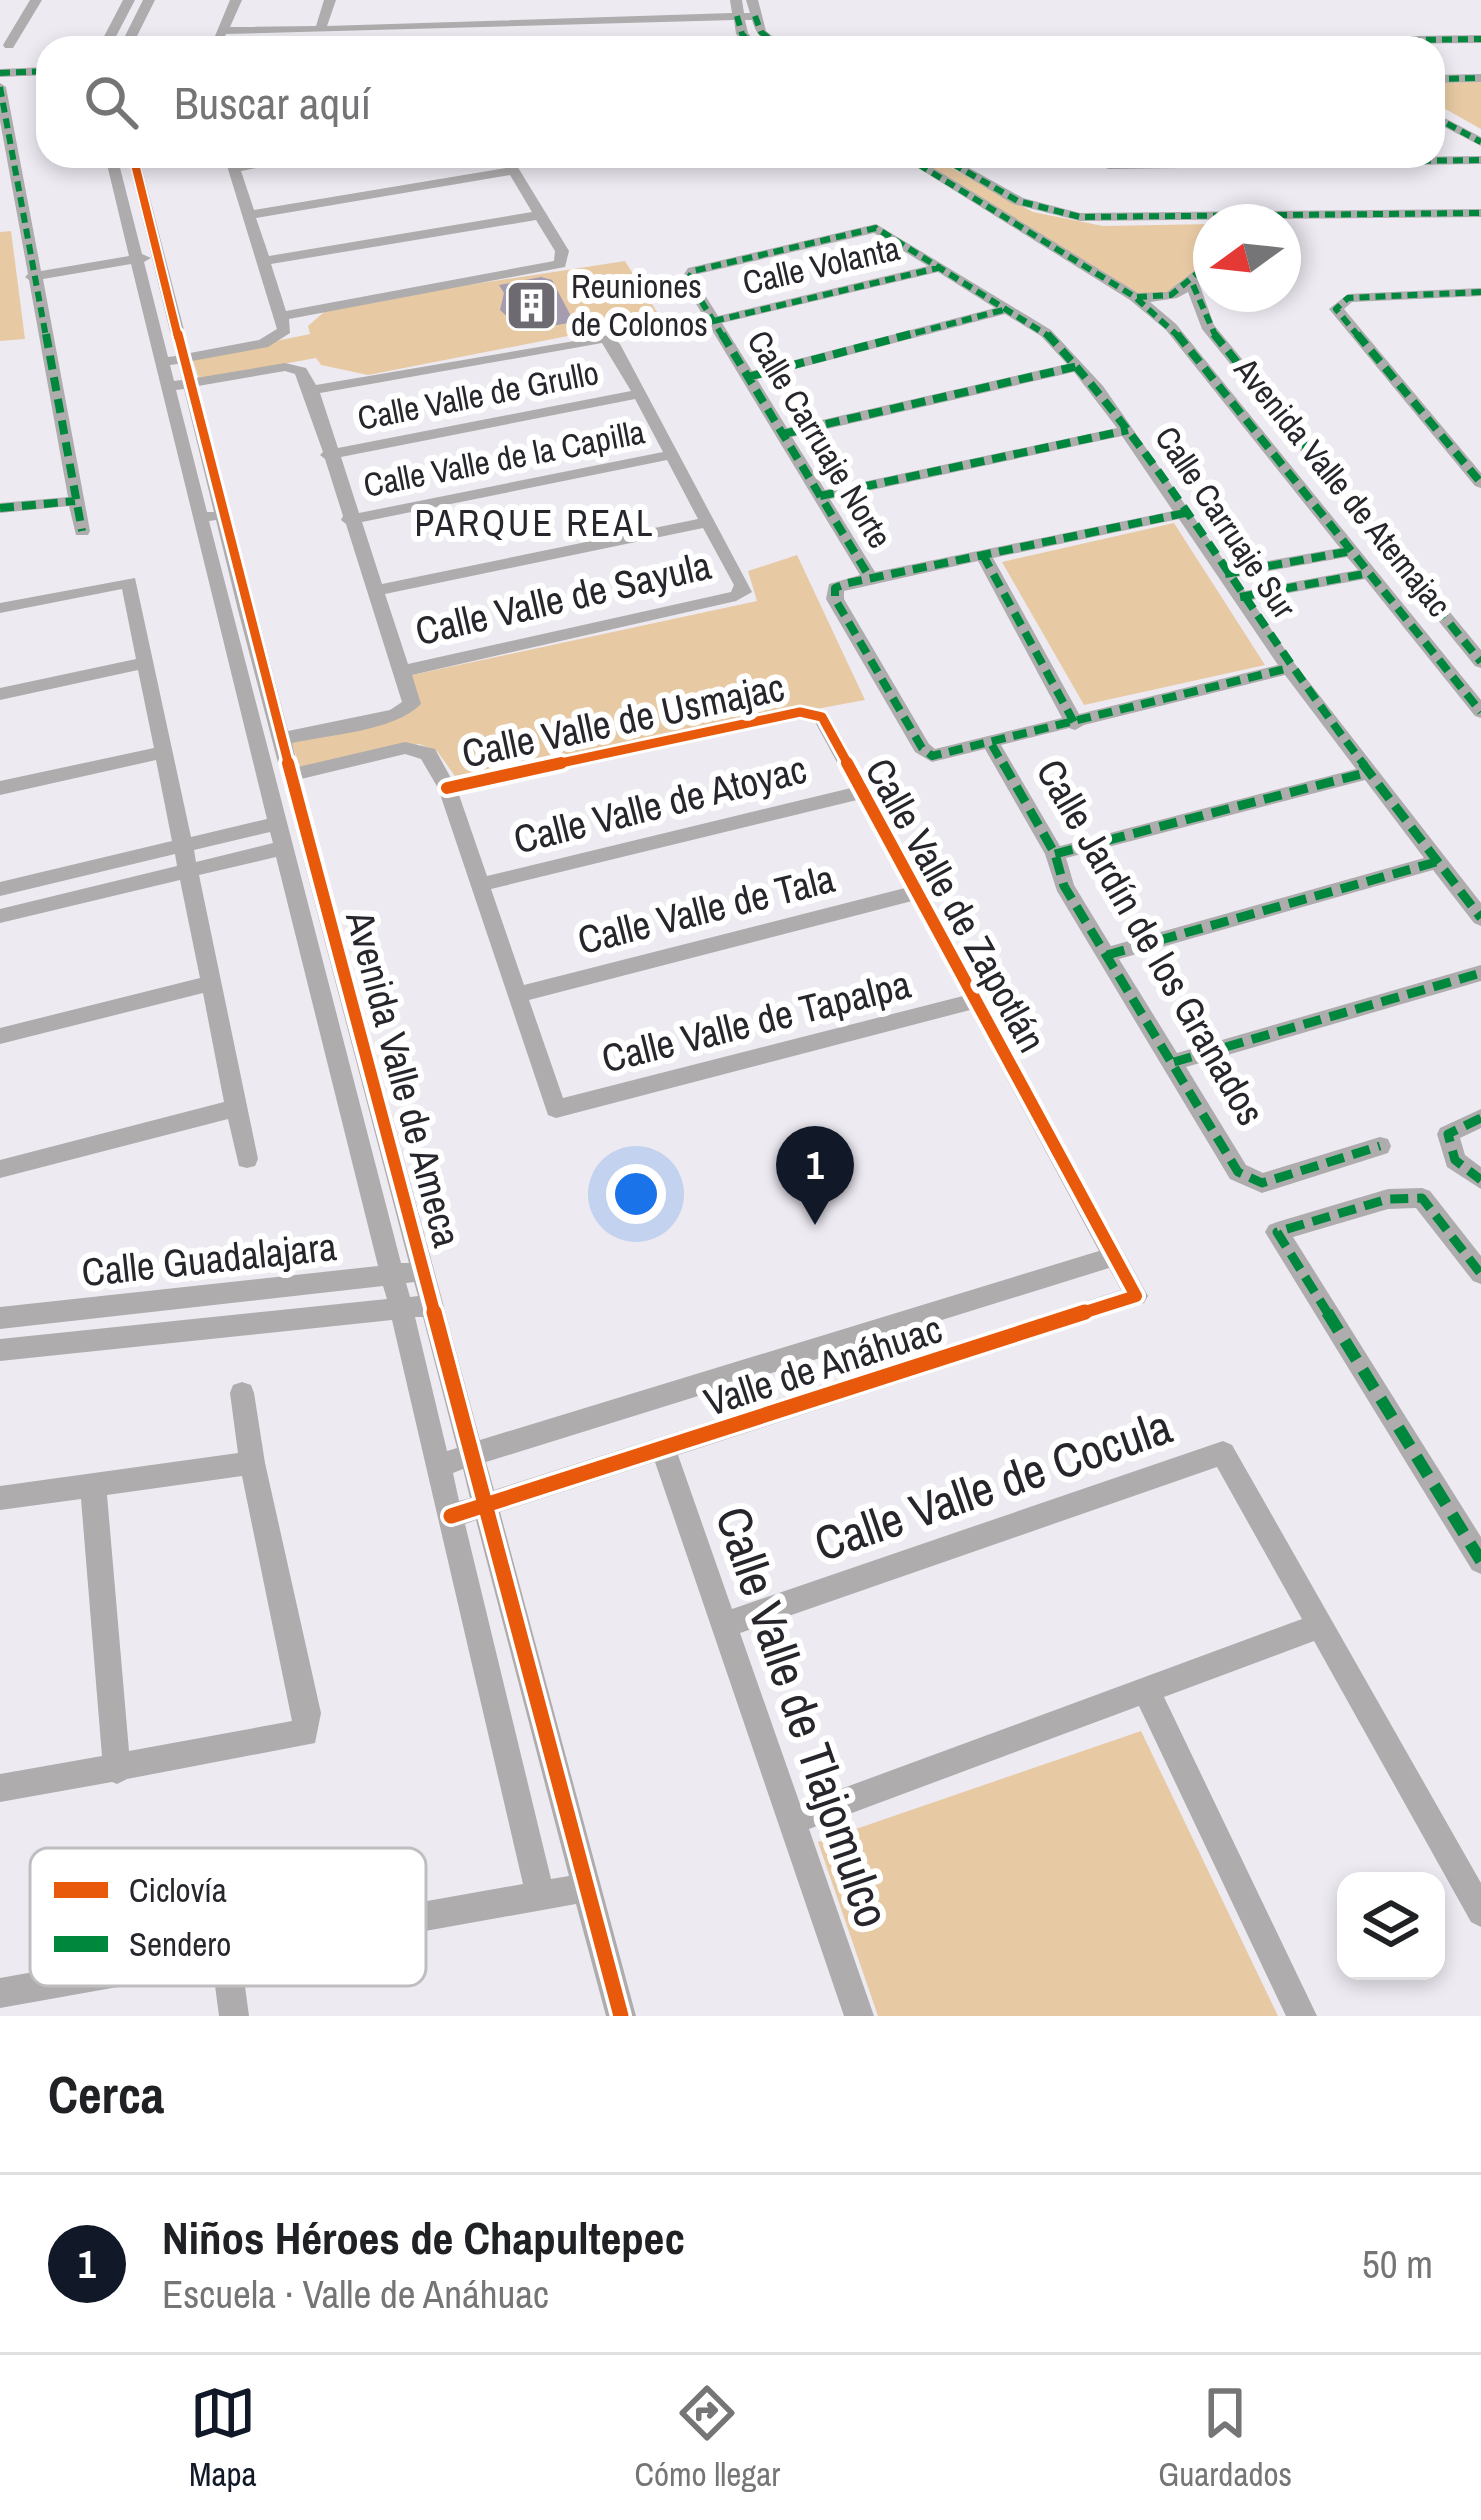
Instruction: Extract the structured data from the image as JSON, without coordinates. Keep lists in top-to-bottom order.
{
  "streets": {
    "street": [
      "Calle Volanta",
      "Calle Valle de Grullo",
      "Calle Carruaje Norte",
      "Calle Valle de la Capilla",
      "Avenida Valle de Atemajac",
      "Calle Carruaje Sur",
      "Calle Valle de Sayula",
      "Calle Valle de Usmajac",
      "Calle Valle de Atoyac",
      "Calle Valle de Zapotlán",
      "Calle Valle de Tala",
      "Calle Jardín de los Granados",
      "Calle Valle de Tapalpa",
      "Avenida Valle de Ameca",
      "Calle Guadalajara",
      "Valle de Anáhuac",
      "Calle Valle de Cocula",
      "Calle Valle de Tlajomulco"
    ]
  },
  "crossings": [
    ["Calle Volanta", "Calle Carruaje Norte"],
    ["Calle Volanta", "Calle Carruaje Sur"],
    ["Calle Carruaje Norte", "Calle Carruaje Sur"],
    ["Calle Valle de Sayula", "Avenida Valle de Ameca"],
    ["Calle Valle de Usmajac", "Calle Valle de Zapotlán"],
    ["Calle Valle de Atoyac", "Calle Valle de Zapotlán"],
    ["Calle Valle de Zapotlán", "Calle Valle de Tala"],
    ["Calle Valle de Zapotlán", "Calle Valle de Tapalpa"],
    ["Calle Valle de Zapotlán", "Valle de Anáhuac"],
    ["Calle Valle de Tala", "Calle Valle de Tapalpa"],
    ["Avenida Valle de Ameca", "Calle Guadalajara"],
    ["Avenida Valle de Ameca", "Valle de Anáhuac"],
    ["Valle de Anáhuac", "Calle Valle de Tlajomulco"],
    ["Calle Valle de Cocula", "Calle Valle de Tlajomulco"]
  ],
  "districts": ["PARQUE REAL"],
  "places": {
    "building": ["Reuniones de Colonos"]
  },
  "legend": ["Ciclovía", "Sendero"],
  "north": "left",
  "page": {
    "search": "Buscar aquí",
    "pins": "1",
    "heading": "Cerca",
    "list": [
      {
        "mark": "1",
        "name": "Niños Héroes de Chapultepec",
        "note": "Escuela · Valle de Anáhuac",
        "value": "50 m"
      }
    ],
    "nav": ["Mapa", "Cómo llegar", "Guardados"]
  }
}
